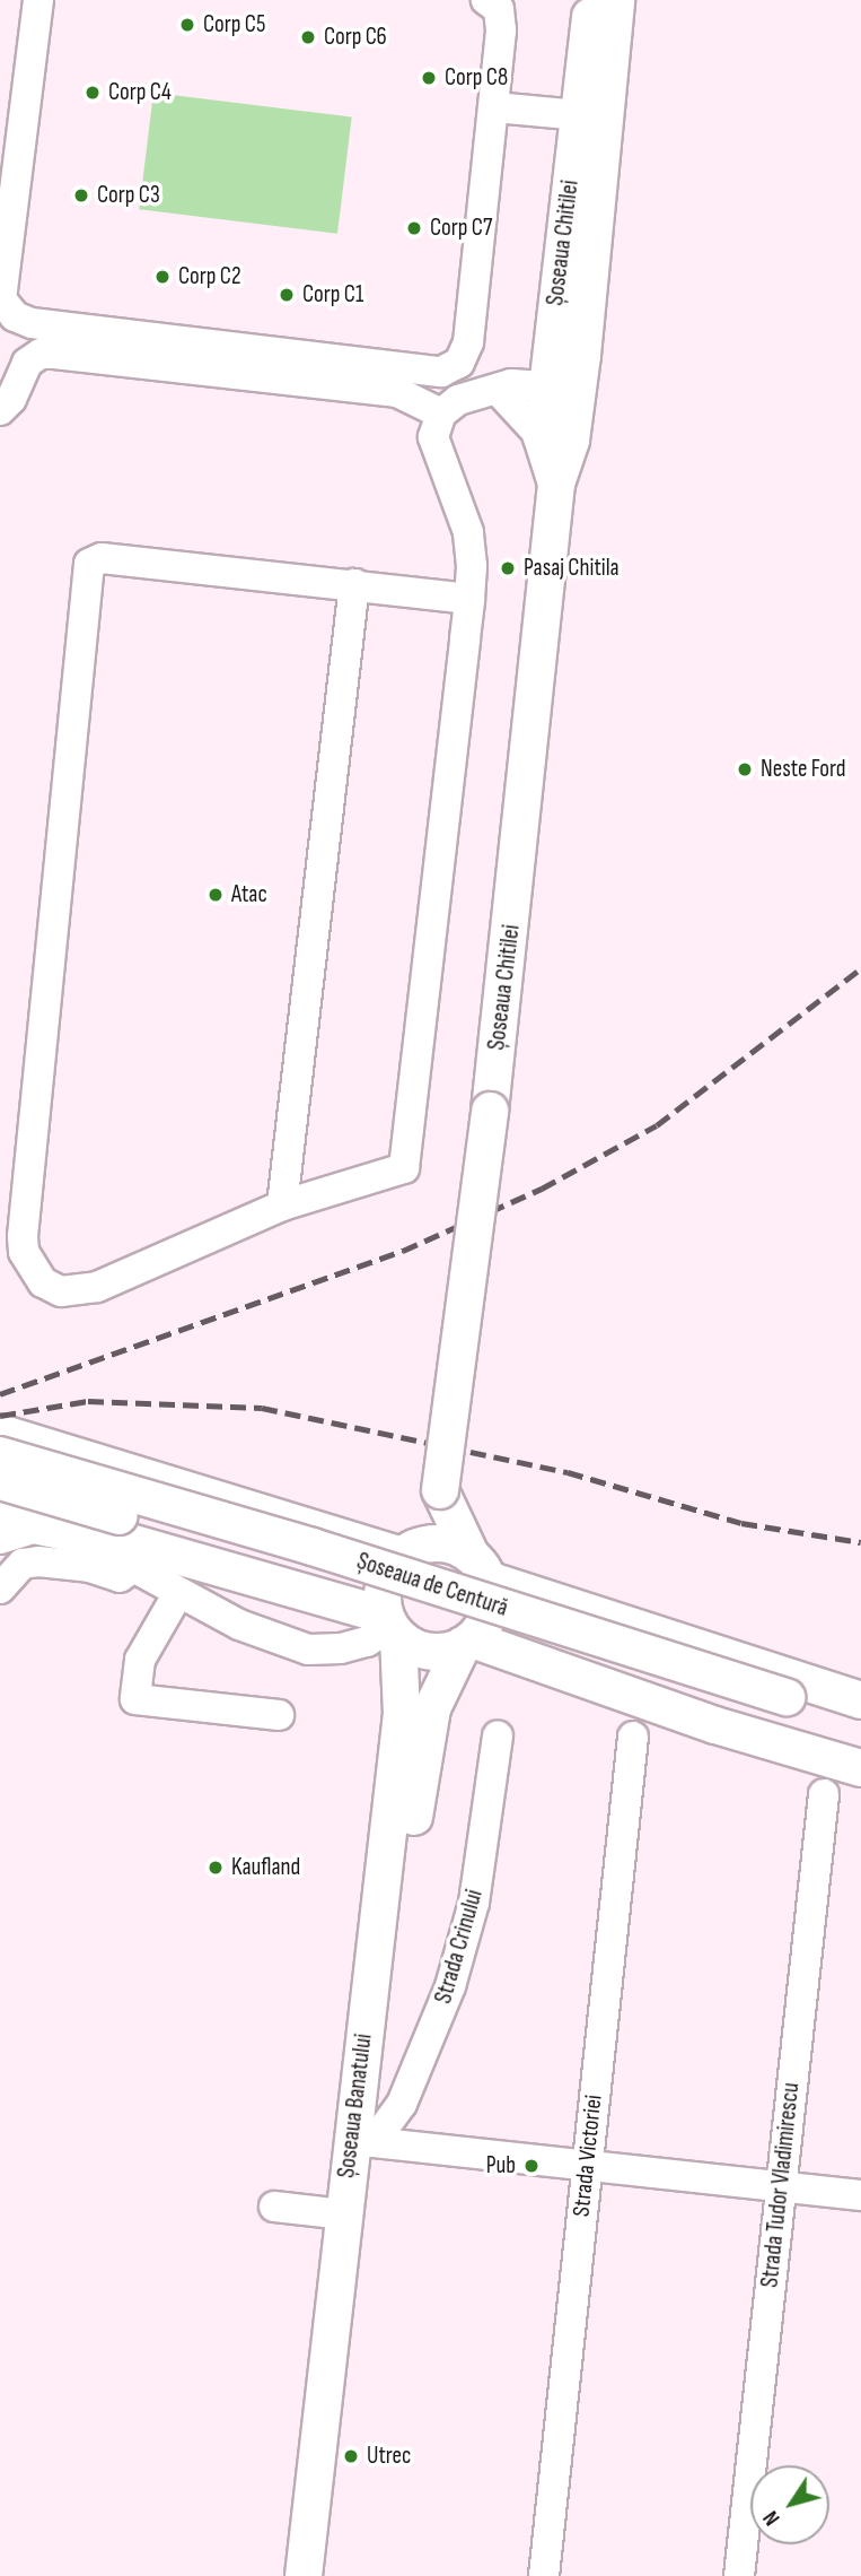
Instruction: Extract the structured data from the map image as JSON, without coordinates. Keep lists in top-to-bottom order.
{
  "streets": {
    "main road": ["Șoseaua Chitilei", "Șoseaua de Centură", "Șoseaua Banatului"],
    "street": ["Strada Crinului", "Strada Victoriei", "Strada Tudor Vladimirescu"]
  },
  "crossings": [
    ["Șoseaua Chitilei", "Șoseaua Banatului"],
    ["Strada Crinului", "Șoseaua Banatului"]
  ],
  "places": [
    "Corp C5",
    "Corp C6",
    "Corp C8",
    "Corp C4",
    "Corp C3",
    "Corp C7",
    "Corp C2",
    "Corp C1",
    "Pasaj Chitila",
    "Neste Ford",
    "Atac",
    "Kaufland",
    "Pub",
    "Utrec"
  ],
  "north": "bottom left"
}
